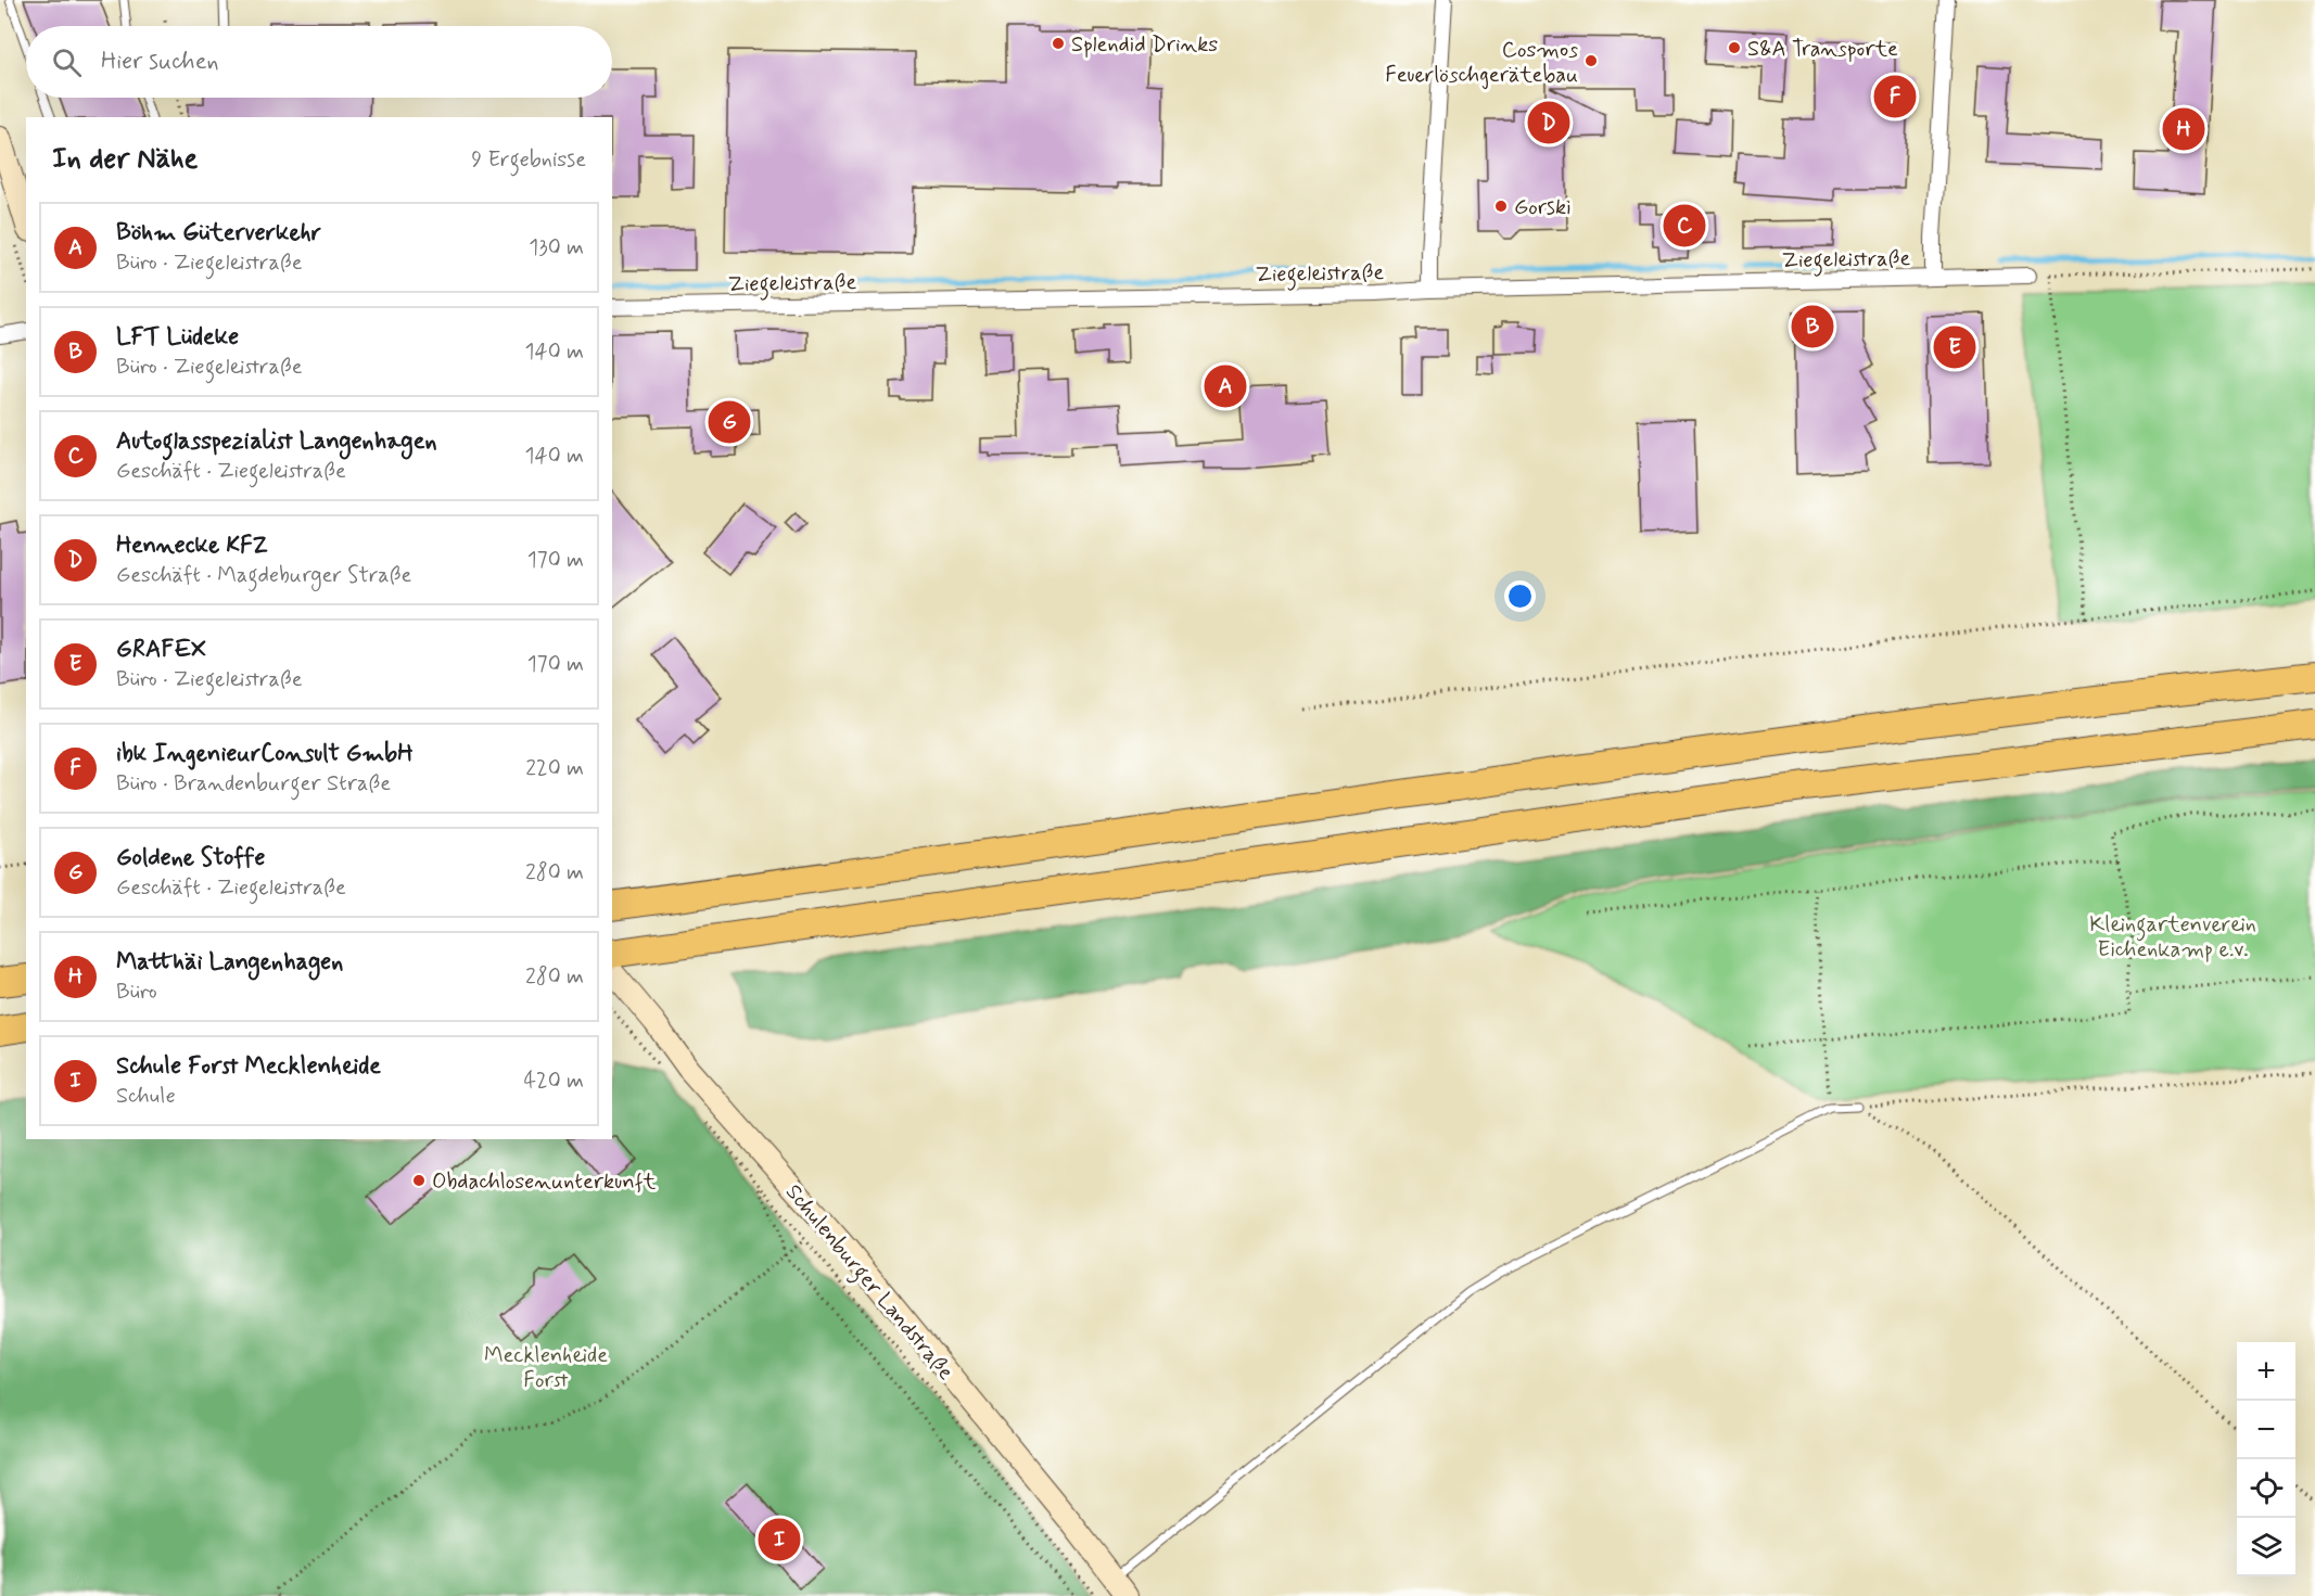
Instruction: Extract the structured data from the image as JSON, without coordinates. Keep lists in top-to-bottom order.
{
  "streets": {
    "main road": ["Schulenburger Landstraße"],
    "street": ["Ziegeleistraße"]
  },
  "parks": ["Kleingartenverein Eichenkamp e.v.", "Mecklenheide Forst"],
  "places": [
    "Splendid Drinks",
    "S&A Transporte",
    "Cosmos Feuerlöschgerätebau",
    "Gorski",
    "Obdachlosenunterkunft"
  ],
  "page": {
    "search": "Hier suchen",
    "pins": [
      "F",
      "D",
      "H",
      "C",
      "B",
      "E",
      "A",
      "G",
      "I"
    ],
    "heading": ["In der Nähe", "9 Ergebnisse"],
    "list": [
      {
        "mark": "A",
        "name": "Böhm Güterverkehr",
        "note": "Büro · Ziegeleistraße",
        "value": "130 m"
      },
      {
        "mark": "B",
        "name": "LFT Lüdeke",
        "note": "Büro · Ziegeleistraße",
        "value": "140 m"
      },
      {
        "mark": "C",
        "name": "Autoglasspezialist Langenhagen",
        "note": "Geschäft · Ziegeleistraße",
        "value": "140 m"
      },
      {
        "mark": "D",
        "name": "Hennecke KFZ",
        "note": "Geschäft · Magdeburger Straße",
        "value": "170 m"
      },
      {
        "mark": "E",
        "name": "GRAFEX",
        "note": "Büro · Ziegeleistraße",
        "value": "170 m"
      },
      {
        "mark": "F",
        "name": "ibk IngenieurConsult GmbH",
        "note": "Büro · Brandenburger Straße",
        "value": "220 m"
      },
      {
        "mark": "G",
        "name": "Goldene Stoffe",
        "note": "Geschäft · Ziegeleistraße",
        "value": "280 m"
      },
      {
        "mark": "H",
        "name": "Matthäi Langenhagen",
        "note": "Büro",
        "value": "280 m"
      },
      {
        "mark": "I",
        "name": "Schule Forst Mecklenheide",
        "note": "Schule",
        "value": "420 m"
      }
    ],
    "map_buttons": ["+", "−"]
  }
}
